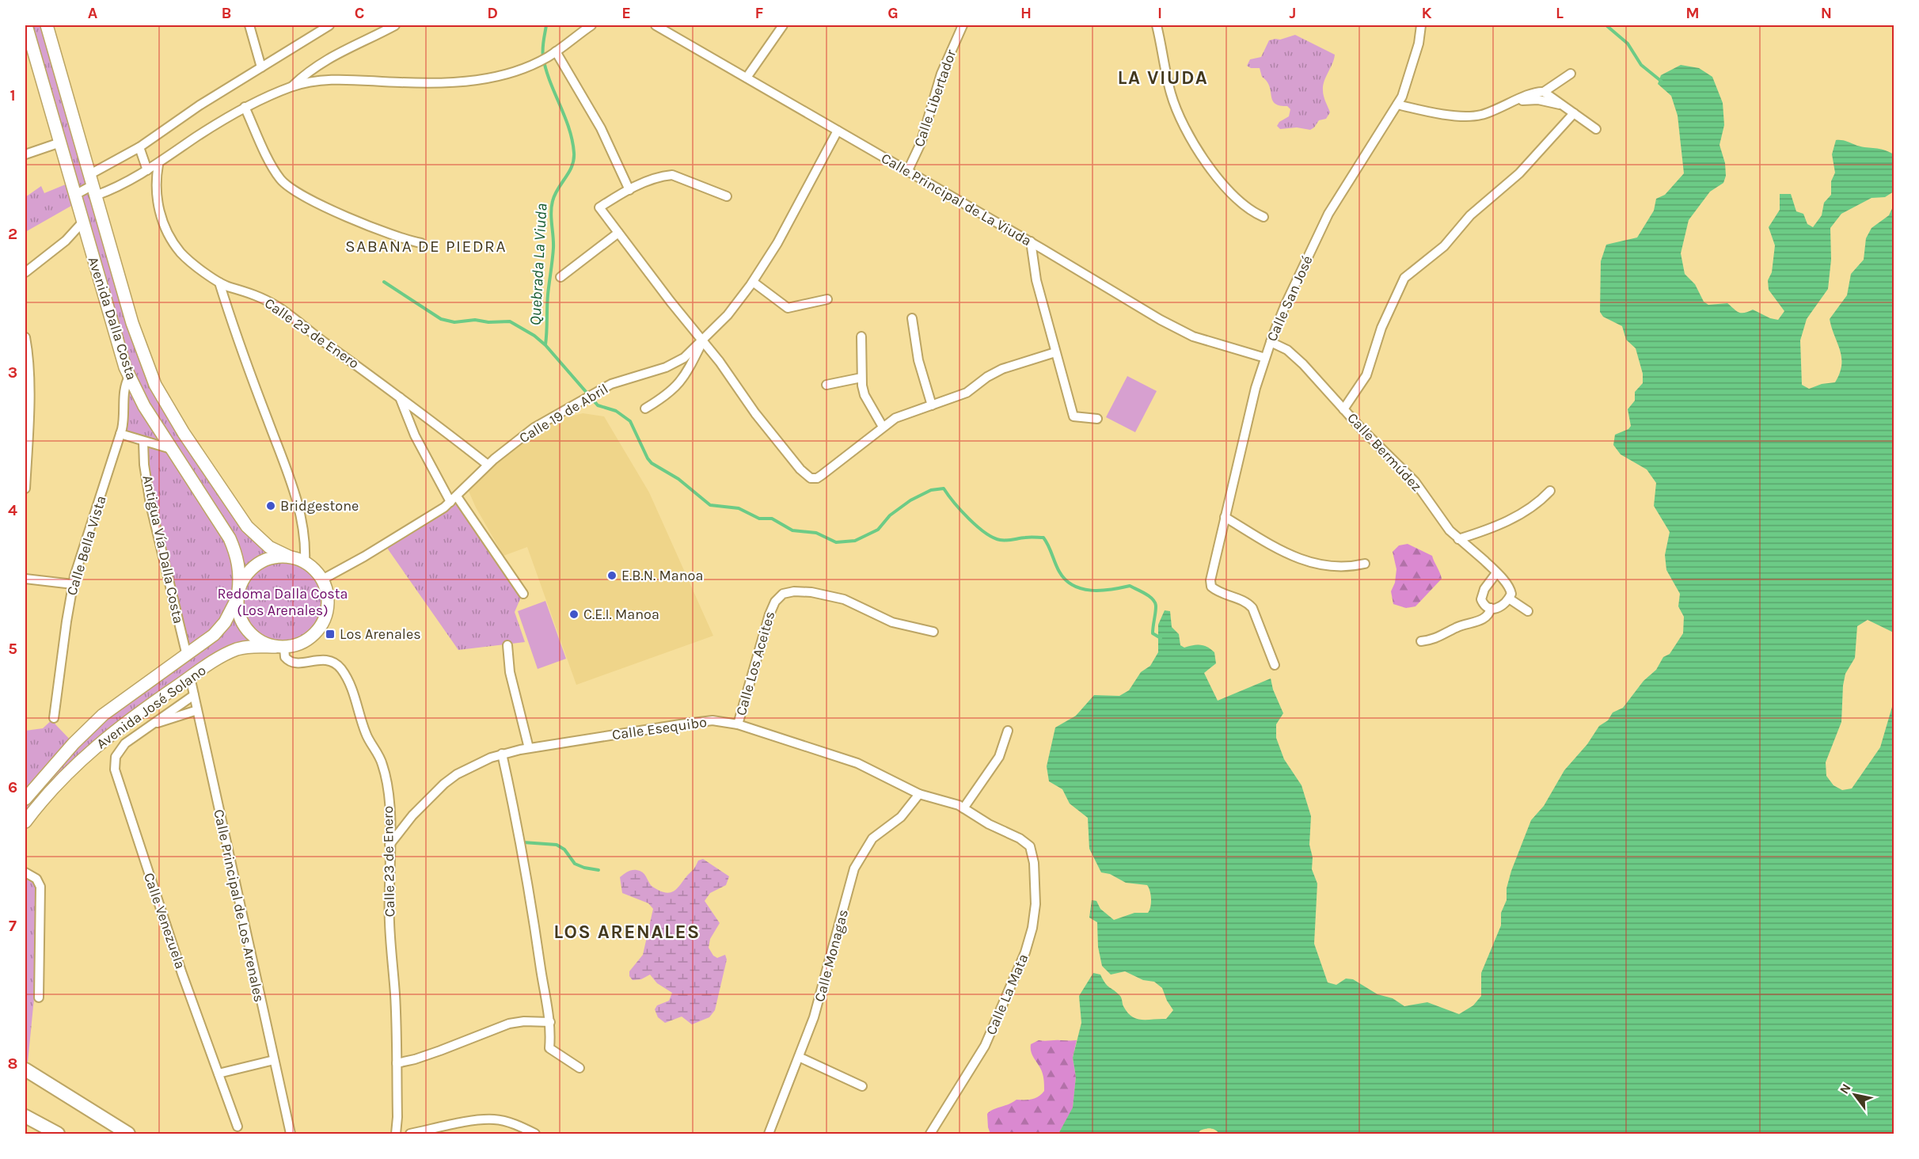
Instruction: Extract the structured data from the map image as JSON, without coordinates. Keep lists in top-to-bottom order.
{
  "streets": {
    "street": [
      "Calle Libertador",
      "Calle Principal de La Viuda",
      "Calle San José",
      "Avenida Dalla Costa",
      "Calle 23 de Enero",
      "Calle 19 de Abril",
      "Calle Bermúdez",
      "Calle Bella Vista",
      "Antigua Vía Dalla Costa",
      "Calle Los Aceites",
      "Avenida José Solano",
      "Calle Esequibo",
      "Calle Principal de Los Arenales",
      "Calle Venezuela",
      "Calle Monagas",
      "Calle La Mata"
    ]
  },
  "crossings": [
    ["Calle Libertador", "Calle Principal de La Viuda"],
    ["Calle Principal de La Viuda", "Calle San José"],
    ["Calle Principal de La Viuda", "Calle 19 de Abril"],
    ["Calle San José", "Calle Bermúdez"],
    ["Avenida Dalla Costa", "Calle 23 de Enero"],
    ["Avenida Dalla Costa", "Calle 19 de Abril"],
    ["Avenida Dalla Costa", "Calle Bella Vista"],
    ["Avenida Dalla Costa", "Avenida José Solano"],
    ["Calle 23 de Enero", "Calle 19 de Abril"],
    ["Calle 23 de Enero", "Avenida José Solano"],
    ["Calle 23 de Enero", "Calle Esequibo"],
    ["Calle 19 de Abril", "Avenida José Solano"],
    ["Antigua Vía Dalla Costa", "Avenida José Solano"],
    ["Calle Los Aceites", "Calle Esequibo"],
    ["Avenida José Solano", "Calle Principal de Los Arenales"],
    ["Calle Esequibo", "Calle Monagas"],
    ["Calle Esequibo", "Calle La Mata"],
    ["Calle Principal de Los Arenales", "Calle Venezuela"]
  ],
  "districts": ["LA VIUDA", "SABANA DE PIEDRA", "LOS ARENALES"],
  "water": ["Quebrada La Viuda"],
  "parks": ["Redoma Dalla Costa (Los Arenales)"],
  "places": {
    "other": ["Bridgestone", "E.B.N. Manoa", "C.E.I. Manoa"],
    "transit": ["Los Arenales"]
  },
  "north": "top left",
  "grid": {
    "columns": [
      "A",
      "B",
      "C",
      "D",
      "E",
      "F",
      "G",
      "H",
      "I",
      "J",
      "K",
      "L",
      "M",
      "N"
    ],
    "rows": [
      "1",
      "2",
      "3",
      "4",
      "5",
      "6",
      "7",
      "8"
    ]
  }
}
